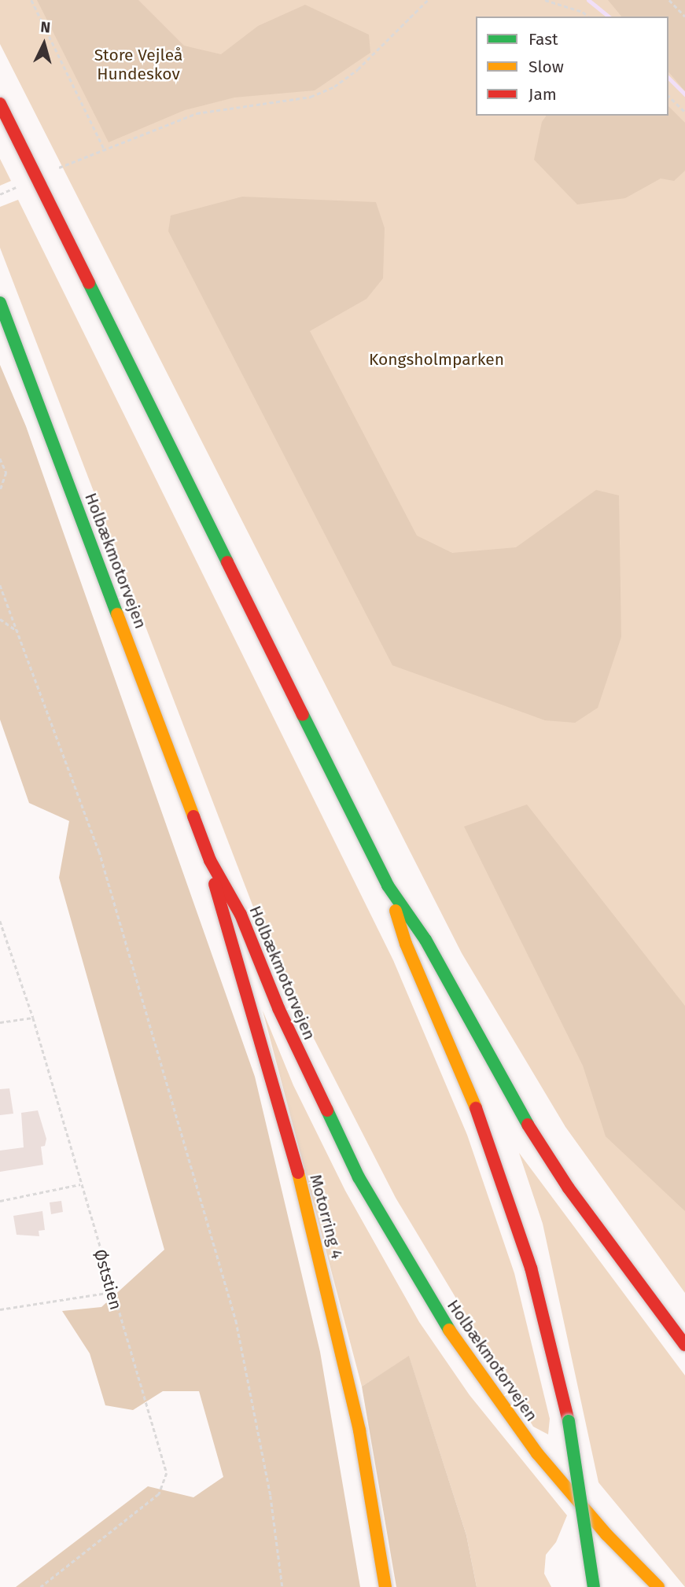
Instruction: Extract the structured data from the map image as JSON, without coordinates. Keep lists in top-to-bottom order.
{
  "streets": {
    "highway": ["Holbækmotorvejen", "Motorring 4"],
    "path": ["Øststien"]
  },
  "crossings": [
    ["Holbækmotorvejen", "Motorring 4"]
  ],
  "parks": ["Store Vejleå Hundeskov", "Kongsholmparken"],
  "legend": ["Fast", "Slow", "Jam"],
  "north": "top"
}
